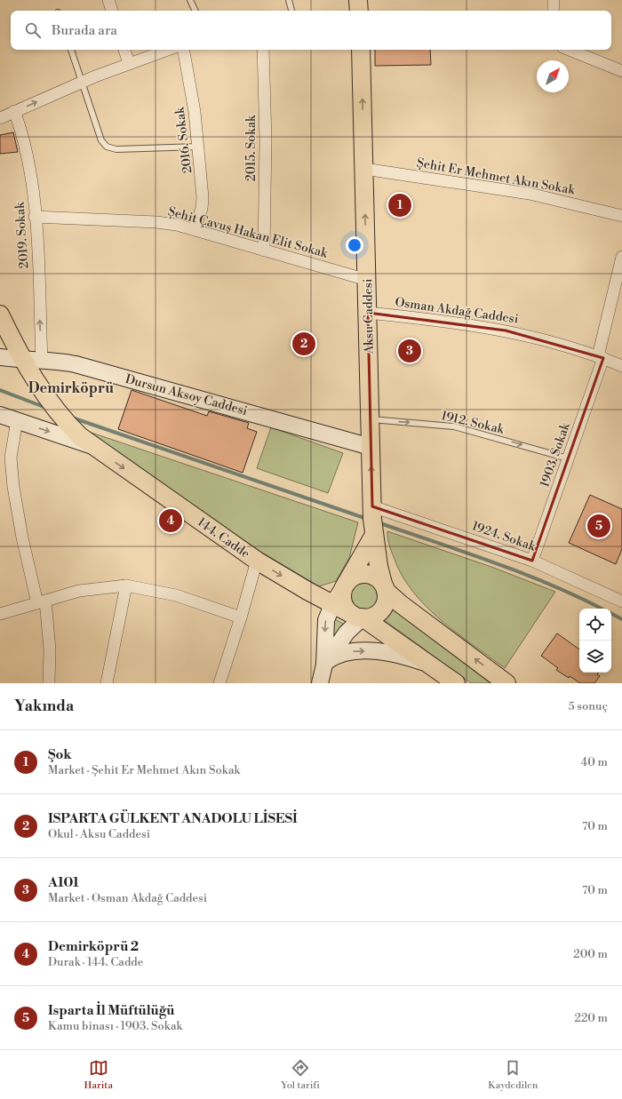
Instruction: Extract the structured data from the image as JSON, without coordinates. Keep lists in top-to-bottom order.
{
  "streets": {
    "main road": ["Aksu Caddesi", "144. Cadde"],
    "street": [
      "2016. Sokak",
      "2015. Sokak",
      "Şehit Er Mehmet Akın Sokak",
      "Şehit Çavuş Hakan Elit Sokak",
      "2019. Sokak",
      "Osman Akdağ Caddesi",
      "Dursun Aksoy Caddesi",
      "1903. Sokak",
      "1924. Sokak"
    ],
    "lane": ["1912. Sokak"]
  },
  "crossings": [
    ["2016. Sokak", "Şehit Çavuş Hakan Elit Sokak"],
    ["2015. Sokak", "Şehit Çavuş Hakan Elit Sokak"],
    ["Şehit Er Mehmet Akın Sokak", "Aksu Caddesi"],
    ["Şehit Çavuş Hakan Elit Sokak", "2019. Sokak"],
    ["Şehit Çavuş Hakan Elit Sokak", "Aksu Caddesi"],
    ["2019. Sokak", "Dursun Aksoy Caddesi"],
    ["Osman Akdağ Caddesi", "Aksu Caddesi"],
    ["Osman Akdağ Caddesi", "1903. Sokak"],
    ["Aksu Caddesi", "Dursun Aksoy Caddesi"],
    ["Aksu Caddesi", "1912. Sokak"],
    ["Aksu Caddesi", "1924. Sokak"],
    ["Aksu Caddesi", "144. Cadde"],
    ["1912. Sokak", "1903. Sokak"],
    ["1903. Sokak", "1924. Sokak"]
  ],
  "one_way": ["2019. Sokak", "Aksu Caddesi", "1912. Sokak"],
  "districts": ["Demirköprü"],
  "north": "top right",
  "page": {
    "search": "Burada ara",
    "pins": [
      "1",
      "2",
      "3",
      "4",
      "5"
    ],
    "heading": ["Yakında", "5 sonuç"],
    "list": [
      {
        "mark": "1",
        "name": "Şok",
        "note": "Market · Şehit Er Mehmet Akın Sokak",
        "value": "40 m"
      },
      {
        "mark": "2",
        "name": "ISPARTA GÜLKENT ANADOLU LİSESİ",
        "note": "Okul · Aksu Caddesi",
        "value": "70 m"
      },
      {
        "mark": "3",
        "name": "A101",
        "note": "Market · Osman Akdağ Caddesi",
        "value": "70 m"
      },
      {
        "mark": "4",
        "name": "Demirköprü 2",
        "note": "Durak · 144. Cadde",
        "value": "200 m"
      },
      {
        "mark": "5",
        "name": "Isparta İl Müftülüğü",
        "note": "Kamu binası · 1903. Sokak",
        "value": "220 m"
      }
    ],
    "nav": ["Harita", "Yol tarifi", "Kaydedilen"]
  }
}
